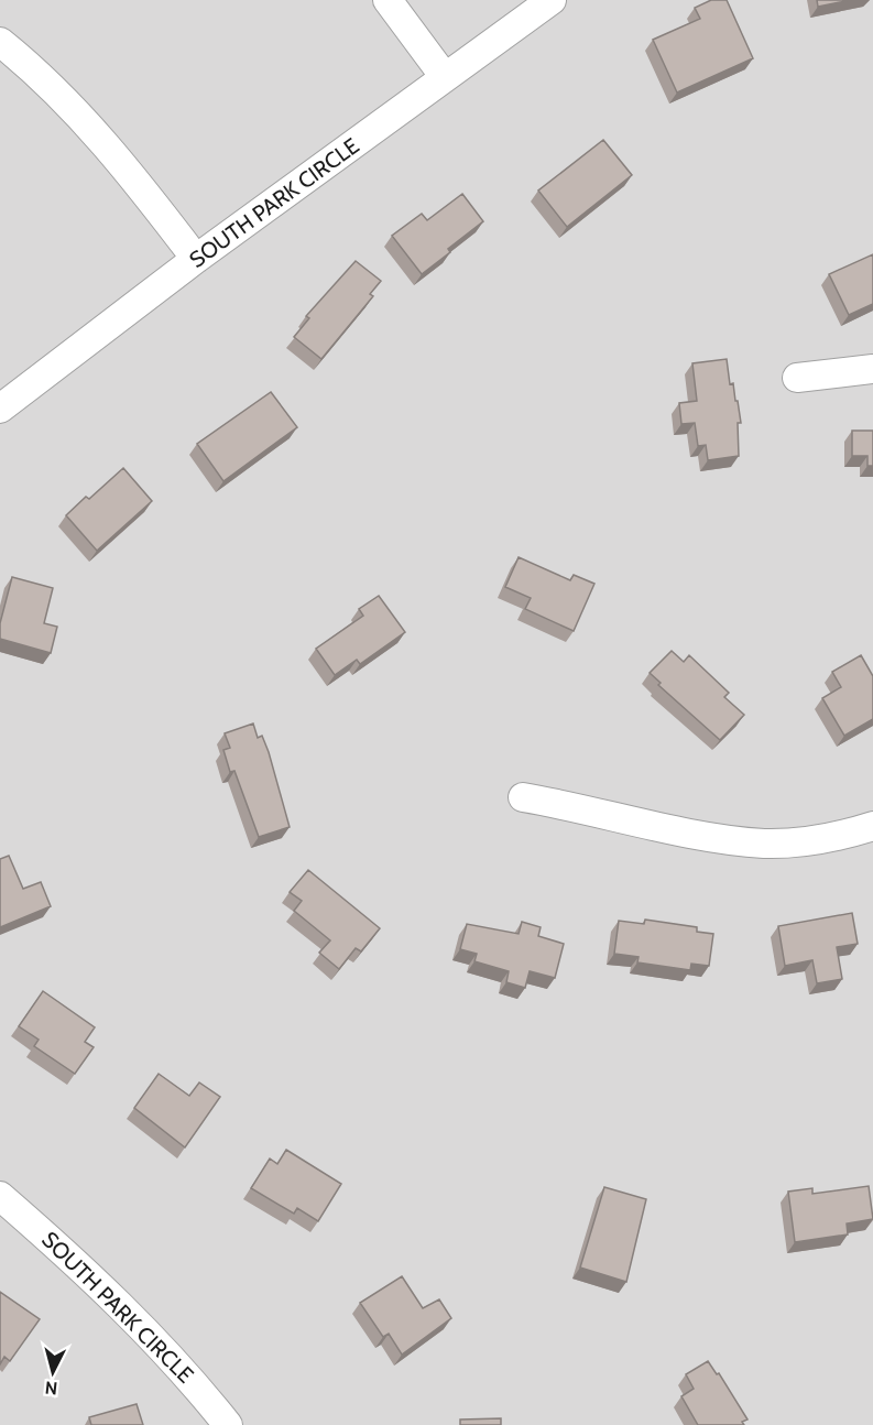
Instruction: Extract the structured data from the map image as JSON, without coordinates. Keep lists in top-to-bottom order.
{
  "streets": {
    "street": ["SOUTH PARK CIRCLE"]
  },
  "north": "bottom"
}
